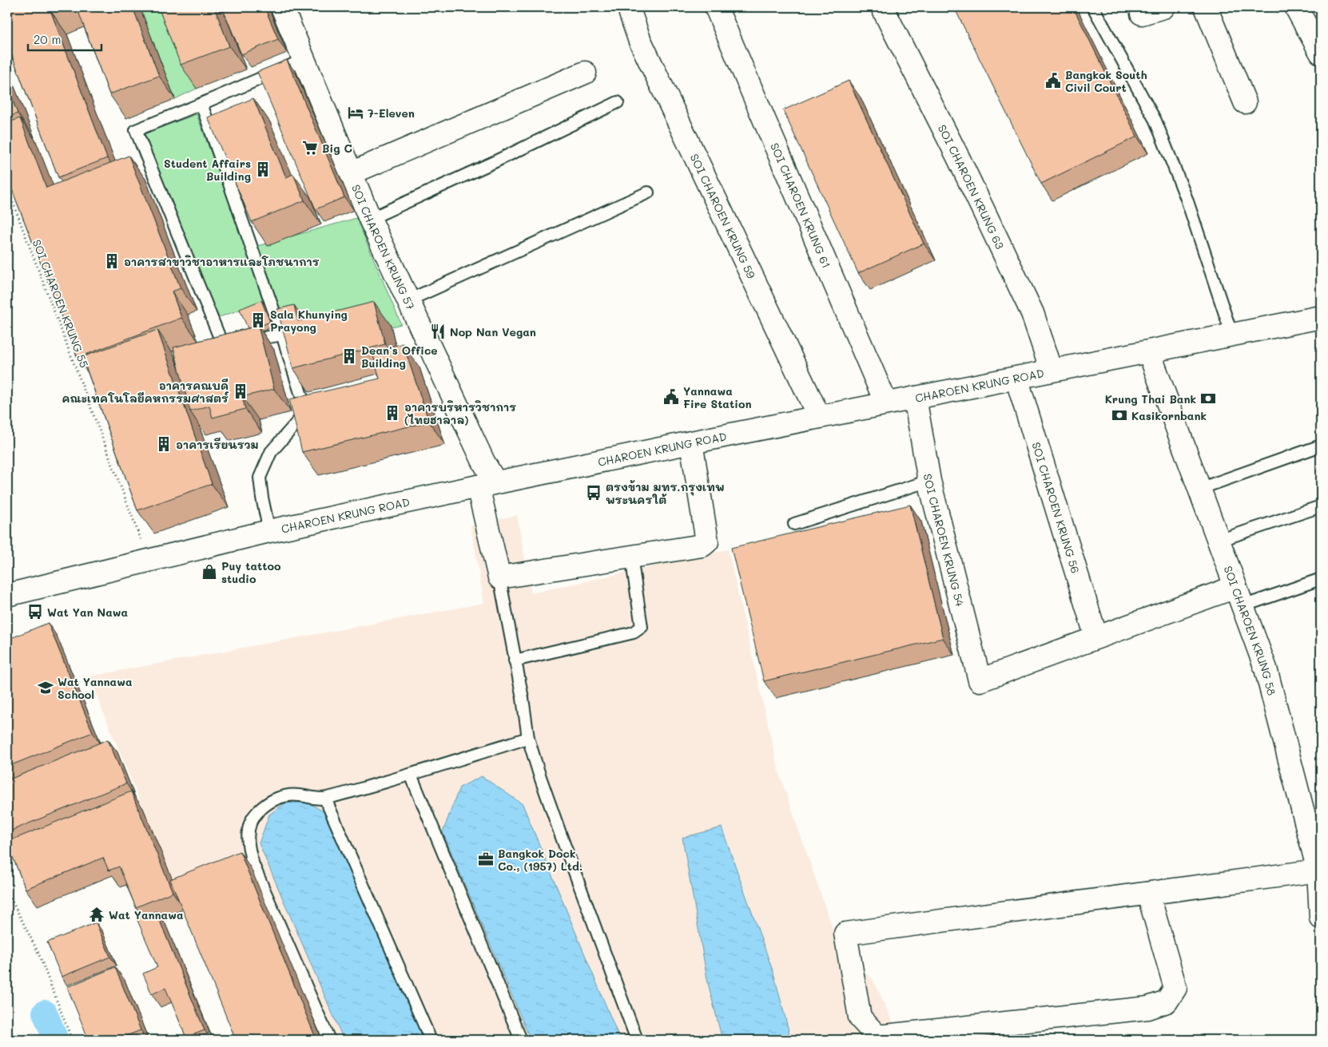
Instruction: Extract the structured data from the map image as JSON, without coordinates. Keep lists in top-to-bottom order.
{
  "streets": {
    "street": [
      "SOI CHAROEN KRUNG 63",
      "SOI CHAROEN KRUNG 61",
      "SOI CHAROEN KRUNG 59",
      "SOI CHAROEN KRUNG 57",
      "CHAROEN KRUNG ROAD",
      "SOI CHAROEN KRUNG 56",
      "SOI CHAROEN KRUNG 54",
      "SOI CHAROEN KRUNG 58"
    ],
    "path": ["SOI CHAROEN KRUNG 55"]
  },
  "crossings": [
    ["SOI CHAROEN KRUNG 63", "CHAROEN KRUNG ROAD"],
    ["SOI CHAROEN KRUNG 61", "CHAROEN KRUNG ROAD"],
    ["SOI CHAROEN KRUNG 59", "CHAROEN KRUNG ROAD"],
    ["SOI CHAROEN KRUNG 57", "CHAROEN KRUNG ROAD"],
    ["SOI CHAROEN KRUNG 55", "CHAROEN KRUNG ROAD"],
    ["CHAROEN KRUNG ROAD", "SOI CHAROEN KRUNG 56"],
    ["CHAROEN KRUNG ROAD", "SOI CHAROEN KRUNG 54"],
    ["CHAROEN KRUNG ROAD", "SOI CHAROEN KRUNG 58"],
    ["SOI CHAROEN KRUNG 56", "SOI CHAROEN KRUNG 54"]
  ],
  "places": {
    "public building": ["Bangkok South Civil Court", "Yannawa Fire Station"],
    "hotel": ["7-Eleven"],
    "supermarket": ["Big C"],
    "building": [
      "Student Affairs Building",
      "อาคารสาขาวิชาอาหารและโภชนาการ",
      "Sala Khunying Prayong",
      "Dean's Office Building",
      "อาคารคณบดี คณะเทคโนโลยีคหกรรมศาสตร์",
      "อาคารบริหารวิชาการ (ไทยฮาลาล)",
      "อาคารเรียนรวม"
    ],
    "restaurant": ["Nop Nan Vegan"],
    "bank": ["Krung Thai Bank", "Kasikornbank"],
    "bus stop": ["ตรงข้าม มทร.กรุงเทพ พระนครใต้", "Wat Yan Nawa"],
    "shop": ["Puy tattoo studio"],
    "school or university": ["Wat Yannawa School"],
    "office": ["Bangkok Dock Co., (1957) Ltd."],
    "temple": ["Wat Yannawa"]
  },
  "scale_bar": "20 m"
}
